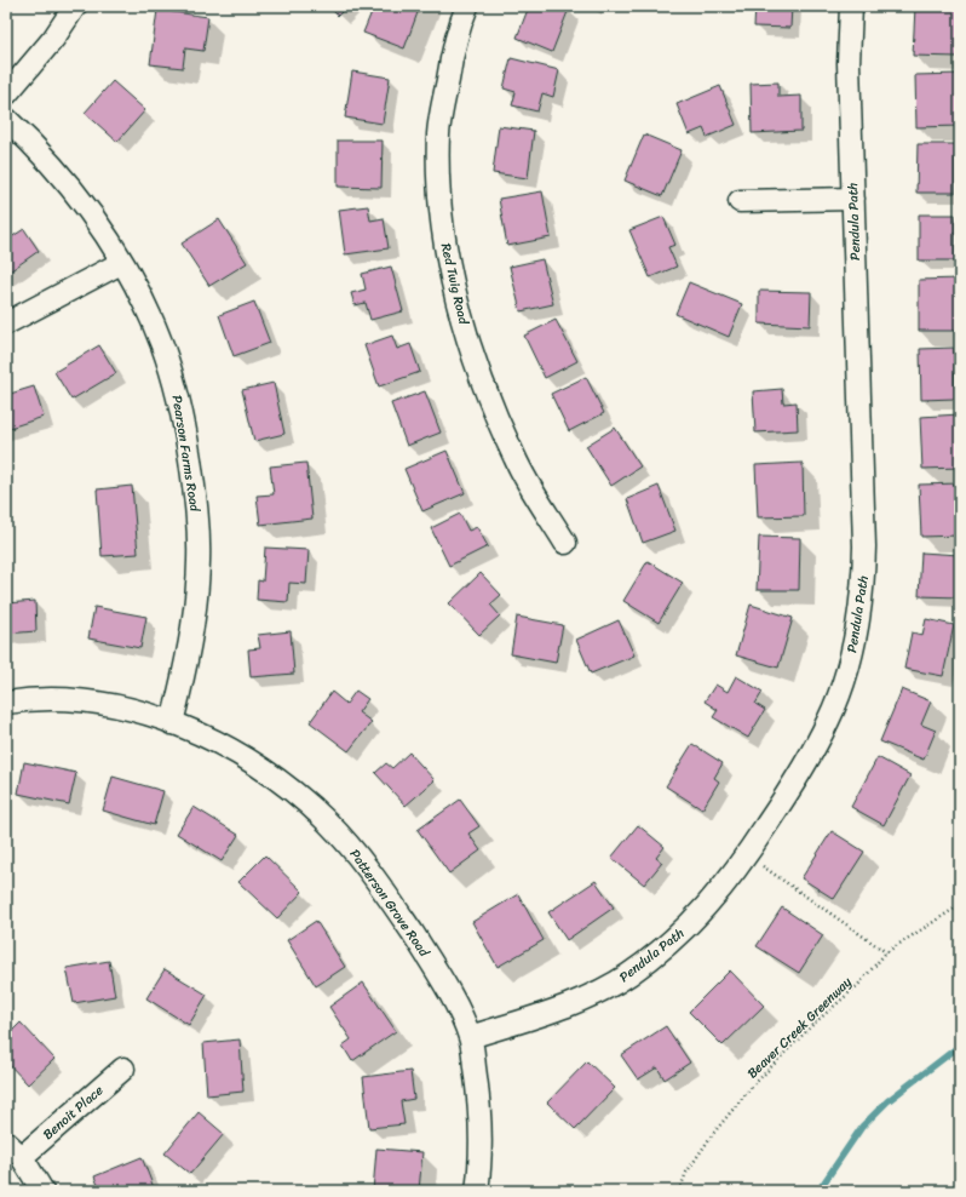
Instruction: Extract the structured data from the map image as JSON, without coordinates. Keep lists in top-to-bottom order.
{
  "streets": {
    "street": [
      "Pendula Path",
      "Red Twig Road",
      "Pearson Farms Road",
      "Patterson Grove Road",
      "Benoit Place"
    ],
    "path": ["Beaver Creek Greenway"]
  },
  "crossings": [
    ["Pendula Path", "Patterson Grove Road"],
    ["Pearson Farms Road", "Patterson Grove Road"]
  ]
}
